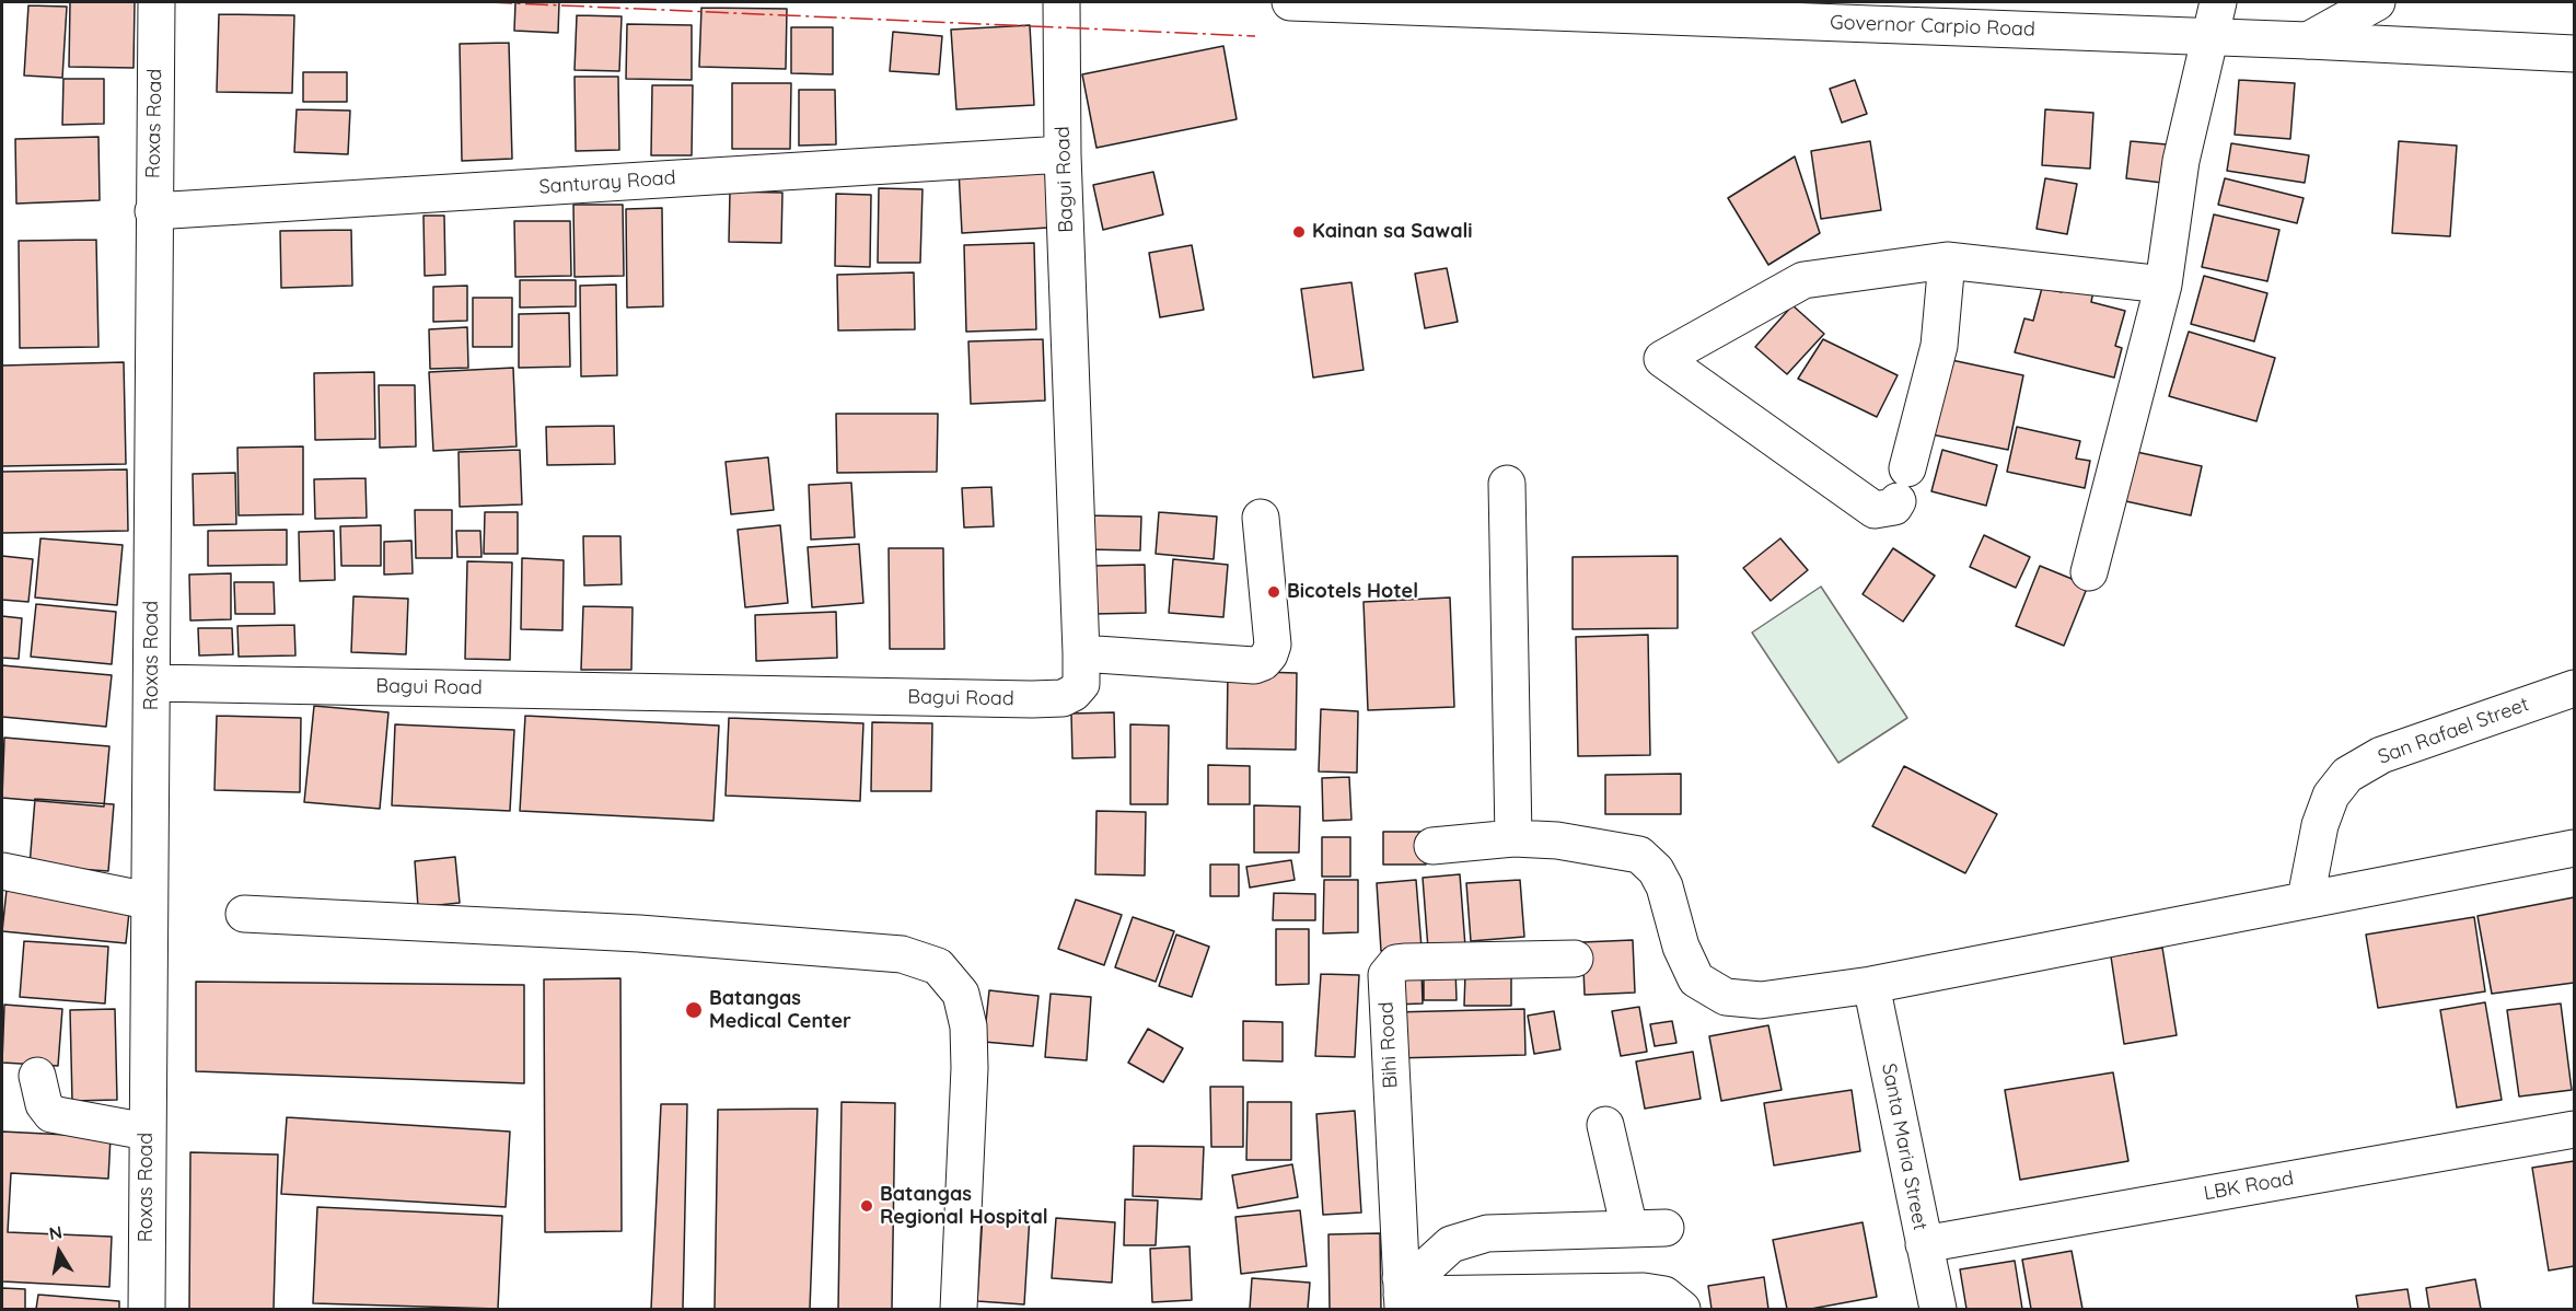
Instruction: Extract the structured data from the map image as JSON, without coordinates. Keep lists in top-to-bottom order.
{
  "streets": {
    "street": [
      "Governor Carpio Road",
      "Roxas Road",
      "Bagui Road",
      "Santuray Road",
      "San Rafael Street",
      "Bihi Road",
      "Santa Maria Street",
      "LBK Road"
    ]
  },
  "crossings": [
    ["Roxas Road", "Bagui Road"],
    ["Roxas Road", "Santuray Road"],
    ["Bagui Road", "Santuray Road"],
    ["Santa Maria Street", "LBK Road"]
  ],
  "places": [
    "Kainan sa Sawali",
    "Bicotels Hotel",
    "Batangas Medical Center",
    "Batangas Regional Hospital"
  ],
  "north": "top"
}
